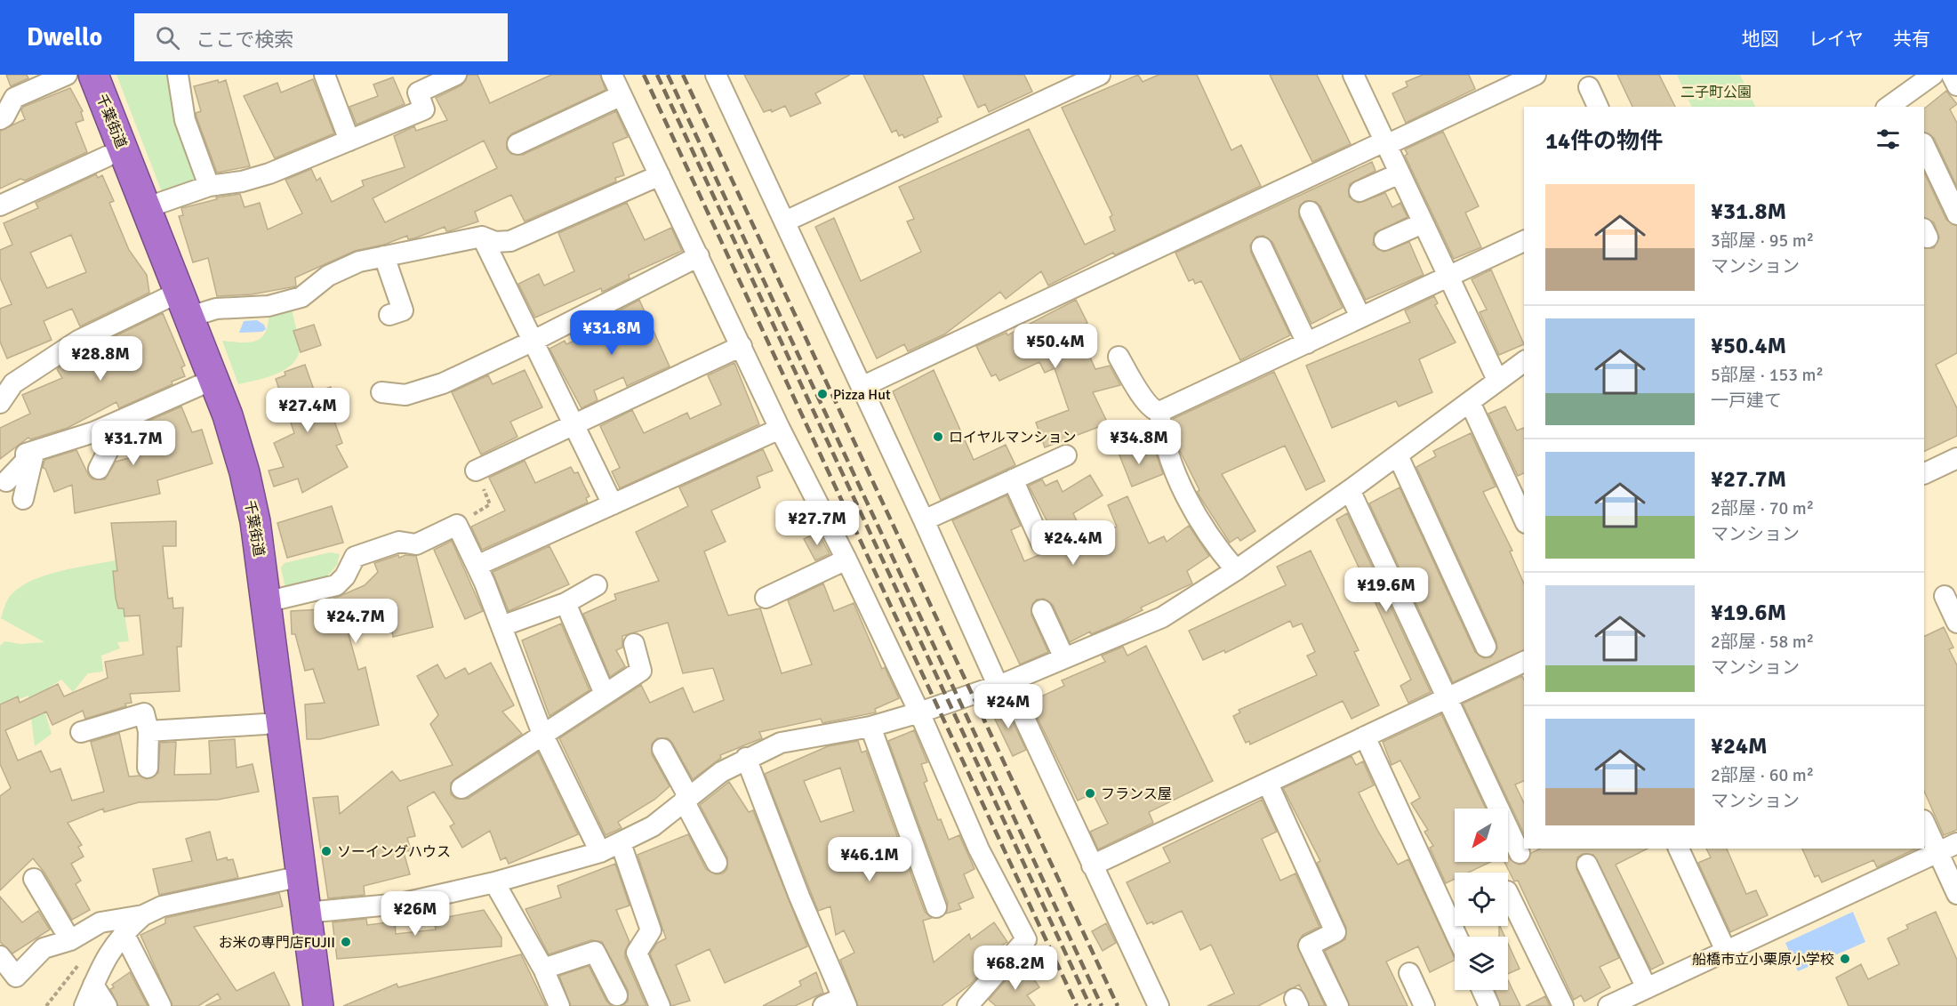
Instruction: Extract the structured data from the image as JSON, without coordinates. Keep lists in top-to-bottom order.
{
  "streets": {
    "highway": ["千葉街道"]
  },
  "parks": ["二子町公園"],
  "places": [
    "Pizza Hut",
    "ロイヤルマンション",
    "フランス屋",
    "ソーイングハウス",
    "お米の専門店FUJII",
    "船橋市立小栗原小学校"
  ],
  "north": "bottom left",
  "page": {
    "header": "Dwello",
    "search": "ここで検索",
    "nav": ["地図", "レイヤ", "共有"],
    "heading": "14件の物件",
    "list": [
      {
        "name": "¥31.8M",
        "note": "3部屋 · 95 m² · マンション"
      },
      {
        "name": "¥50.4M",
        "note": "5部屋 · 153 m² · 一戸建て"
      },
      {
        "name": "¥27.7M",
        "note": "2部屋 · 70 m² · マンション"
      },
      {
        "name": "¥19.6M",
        "note": "2部屋 · 58 m² · マンション"
      },
      {
        "name": "¥24M",
        "note": "2部屋 · 60 m² · マンション"
      }
    ],
    "price": [
      "¥31.8M",
      "¥50.4M",
      "¥28.8M",
      "¥27.4M",
      "¥34.8M",
      "¥31.7M",
      "¥27.7M",
      "¥24.4M",
      "¥19.6M",
      "¥24.7M",
      "¥24M",
      "¥46.1M",
      "¥26M",
      "¥68.2M"
    ]
  }
}
